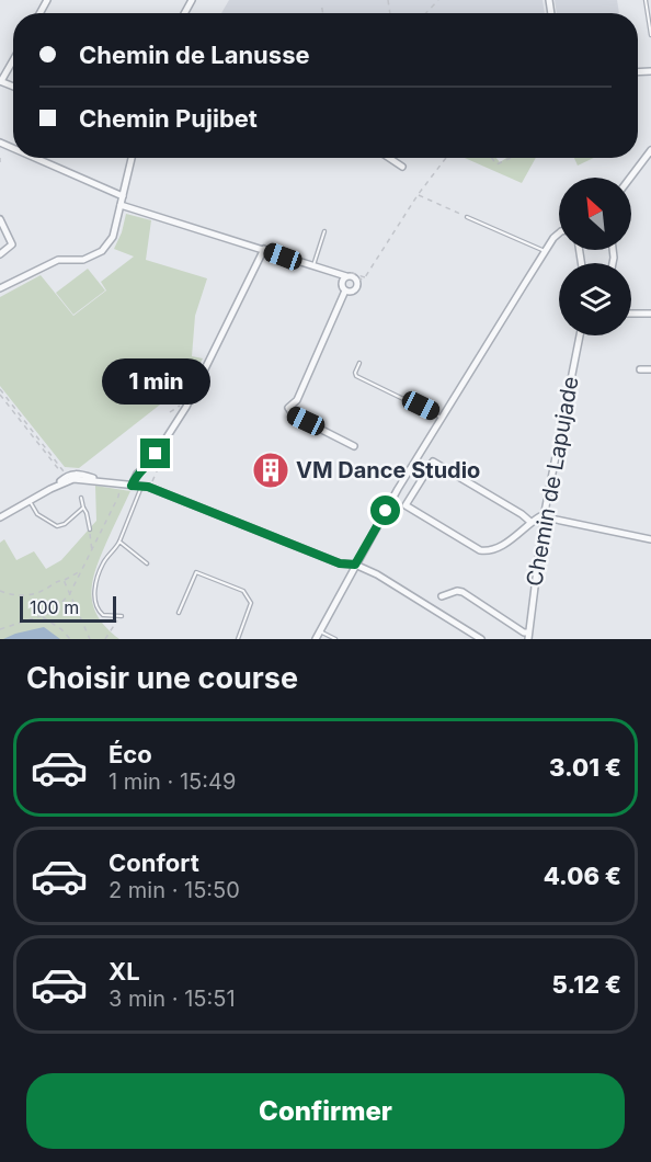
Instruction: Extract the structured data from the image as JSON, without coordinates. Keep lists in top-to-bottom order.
{
  "streets": {
    "street": ["Chemin de Lapujade"]
  },
  "places": {
    "building": ["VM Dance Studio"]
  },
  "scale_bar": "100 m",
  "north": "top left",
  "page": {
    "banner": ["Chemin de Lanusse", "Chemin Pujibet"],
    "bubble": "1 min",
    "scale": "100 m",
    "heading": "Choisir une course",
    "list": [
      {
        "name": "Éco",
        "note": "1 min · 15:49",
        "value": "3.01 €"
      },
      {
        "name": "Confort",
        "note": "2 min · 15:50",
        "value": "4.06 €"
      },
      {
        "name": "XL",
        "note": "3 min · 15:51",
        "value": "5.12 €"
      }
    ],
    "buttons": "Confirmer"
  }
}
